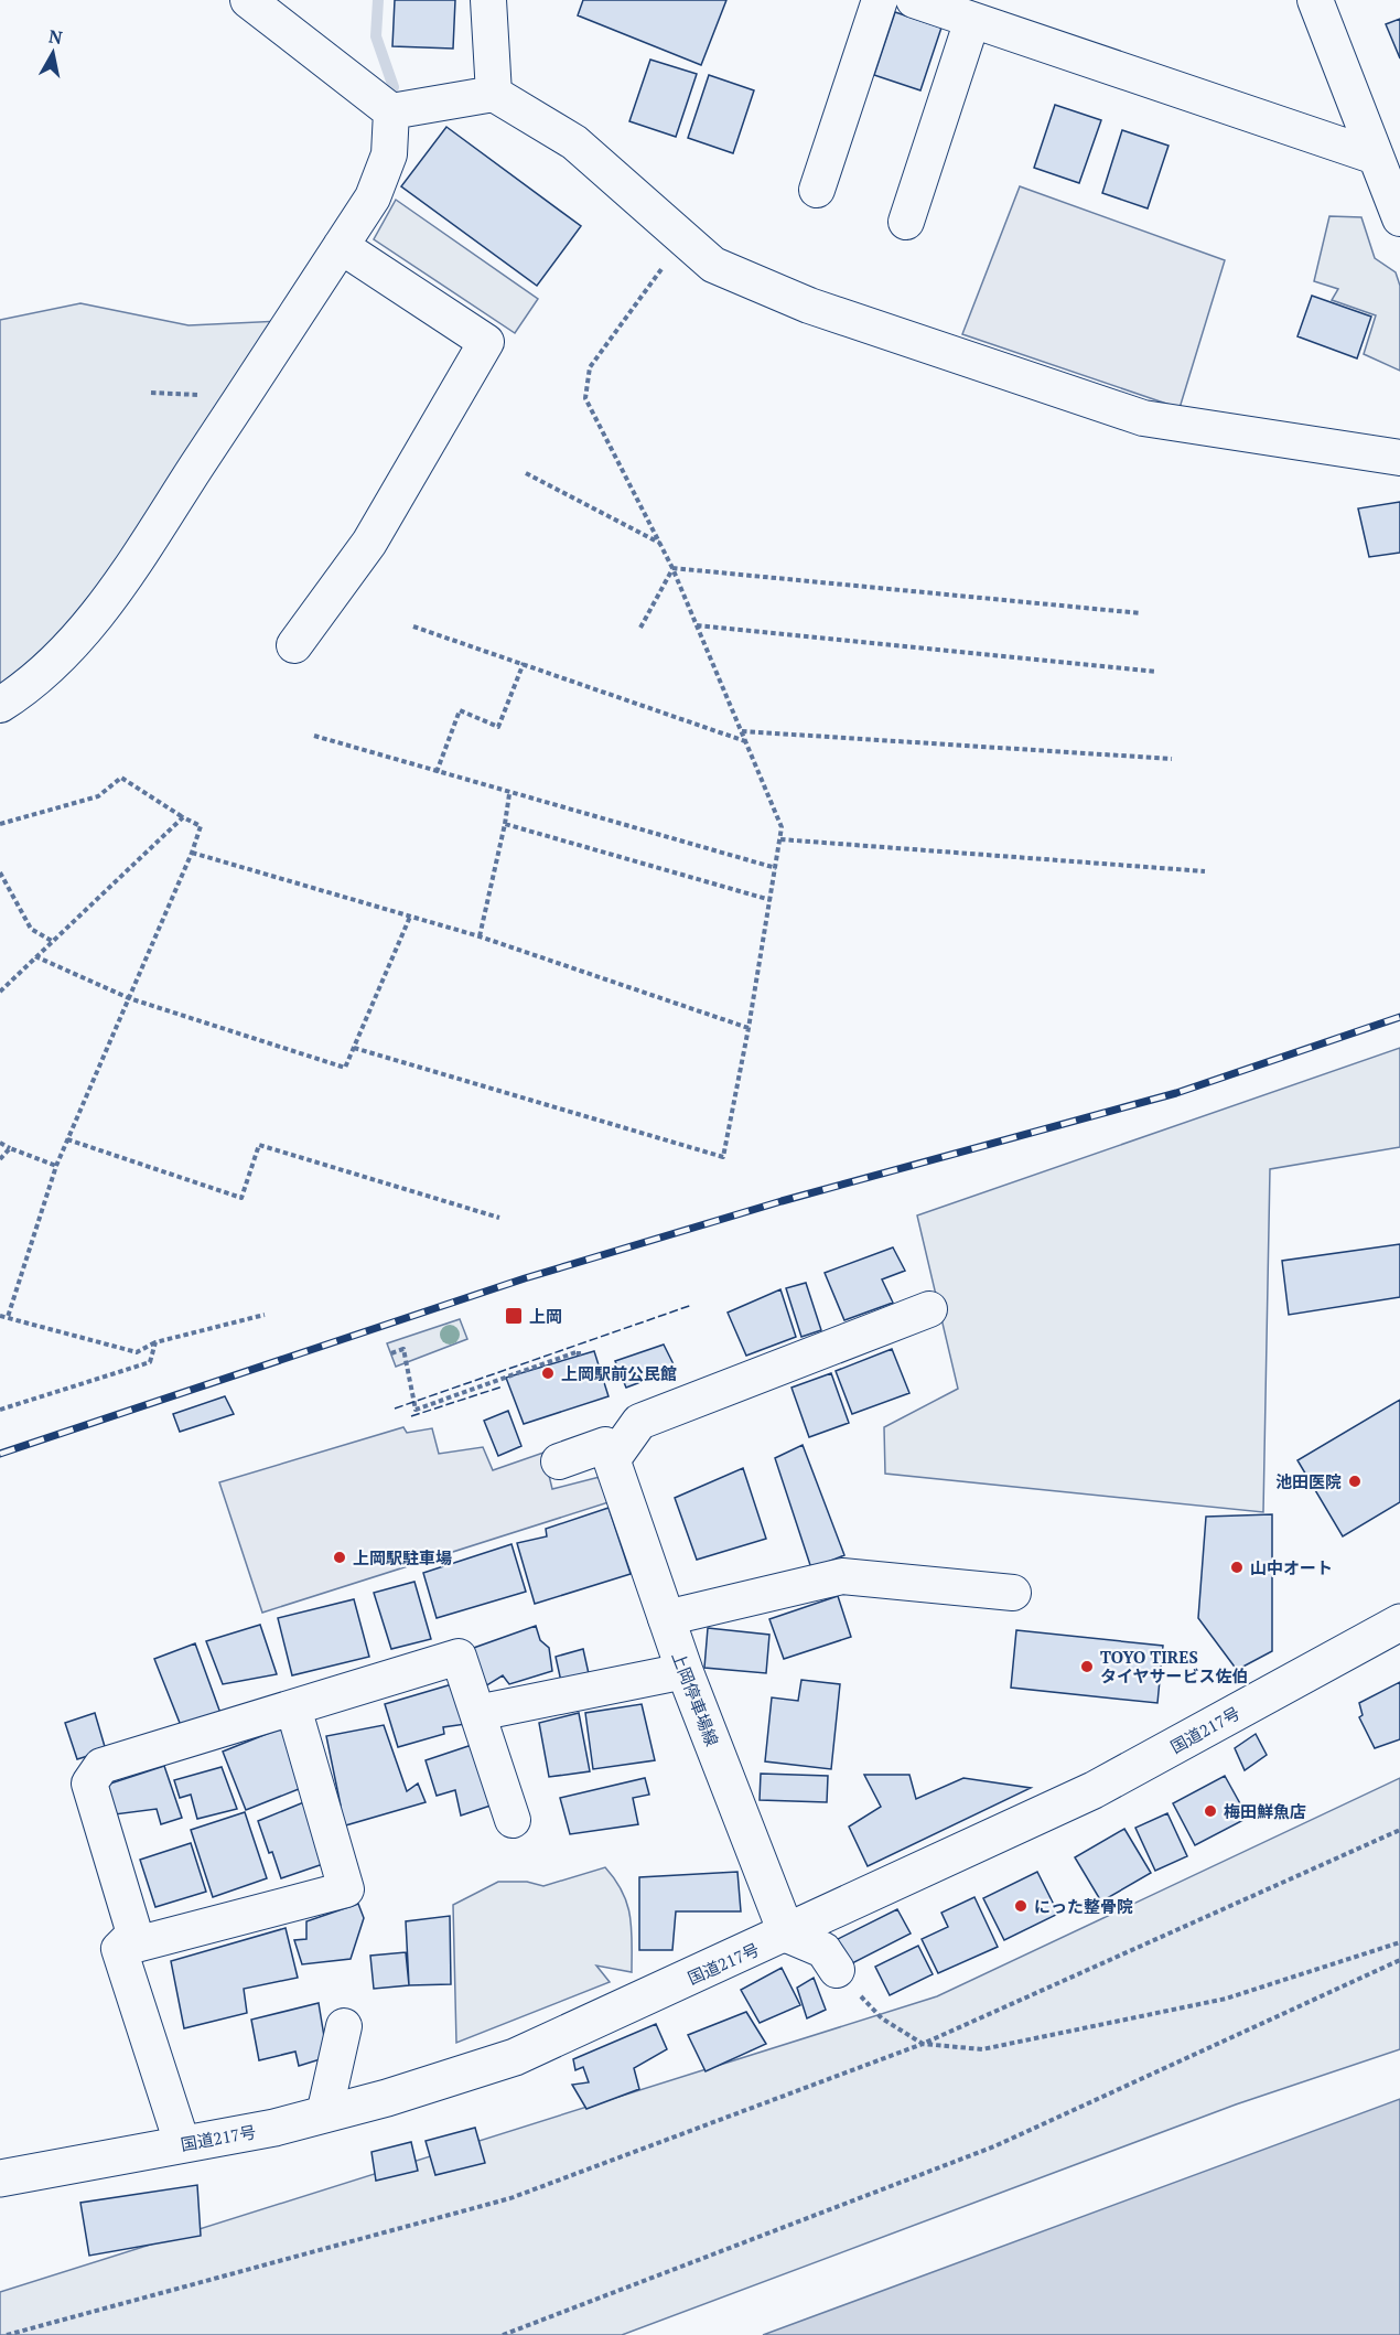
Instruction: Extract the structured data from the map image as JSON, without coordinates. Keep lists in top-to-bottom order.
{
  "streets": {
    "main road": ["上岡停車場線", "国道217号"]
  },
  "crossings": [
    ["上岡停車場線", "国道217号"]
  ],
  "places": {
    "transit": ["上岡"],
    "other": [
      "上岡駅前公民館",
      "池田医院",
      "上岡駅駐車場",
      "山中オート",
      "TOYO TIRES タイヤサービス佐伯",
      "梅田鮮魚店",
      "にった整骨院"
    ]
  },
  "north": "top"
}
